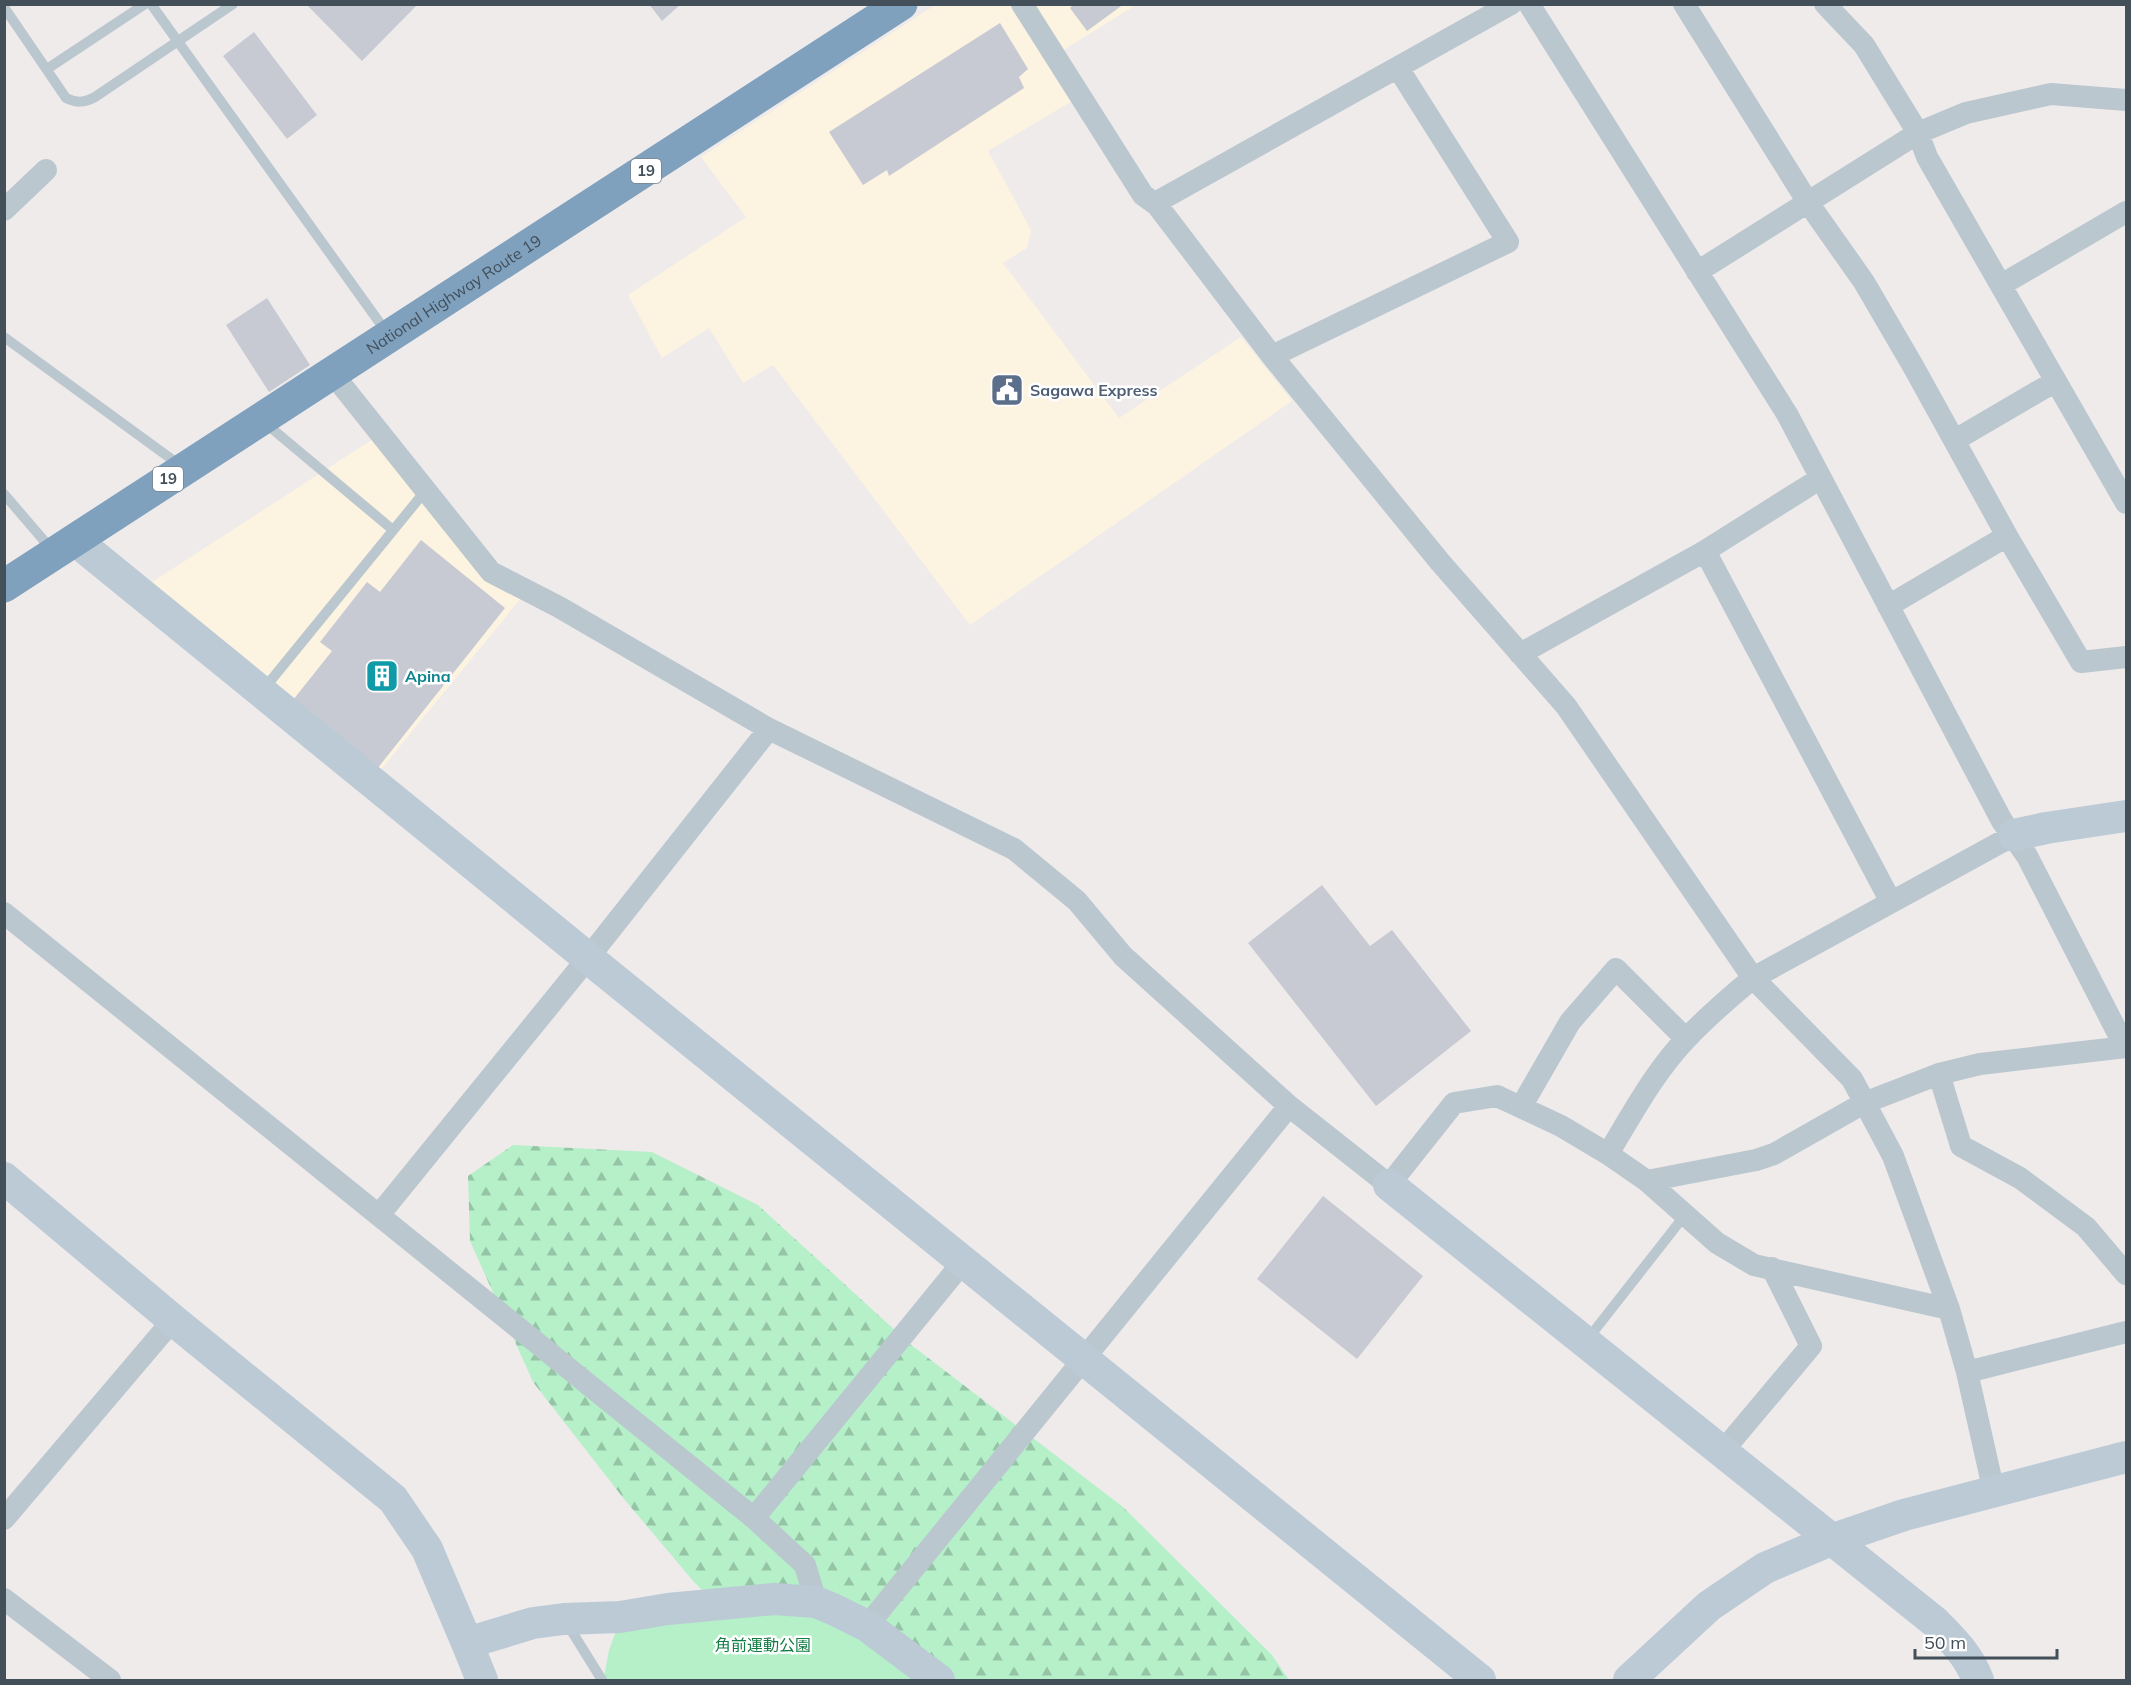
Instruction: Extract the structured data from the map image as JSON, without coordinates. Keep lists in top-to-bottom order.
{
  "streets": {
    "highway": ["19", "National Highway Route 19"]
  },
  "parks": ["角前運動公園"],
  "places": {
    "public building": ["Sagawa Express"],
    "building": ["Apina"]
  },
  "scale_bar": "50 m"
}
